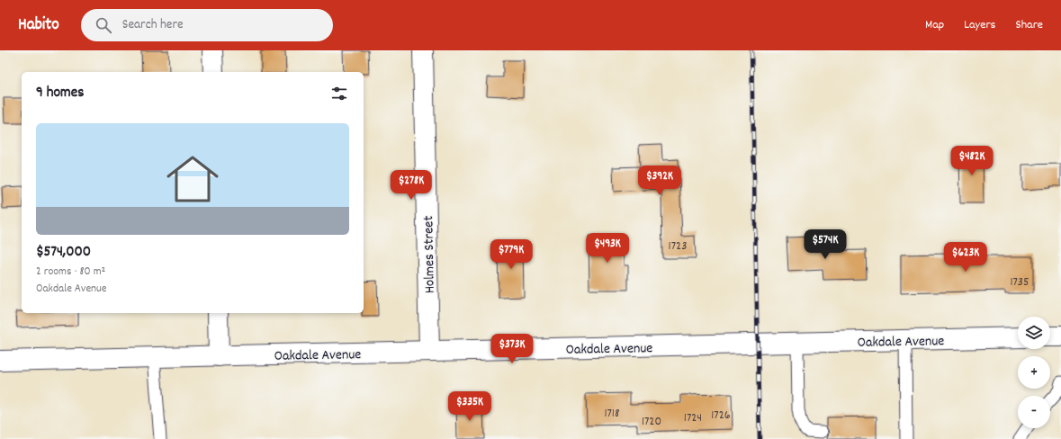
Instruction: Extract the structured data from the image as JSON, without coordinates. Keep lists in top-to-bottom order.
{
  "streets": {
    "street": ["Holmes Street", "Oakdale Avenue"]
  },
  "crossings": [
    ["Holmes Street", "Oakdale Avenue"]
  ],
  "house_numbers": [
    "1723",
    "1735",
    "1718",
    "1726",
    "1724",
    "1720"
  ],
  "page": {
    "header": "Habito",
    "search": "Search here",
    "nav": ["Map", "Layers", "Share"],
    "heading": "9 homes",
    "list": [
      {
        "name": "$574,000",
        "note": "2 rooms · 80 m² · Oakdale Avenue"
      }
    ],
    "price": [
      "$482K",
      "$392K",
      "$278K",
      "$574K",
      "$493K",
      "$779K",
      "$623K",
      "$373K",
      "$335K"
    ],
    "map_buttons": ["+", "−"]
  }
}
